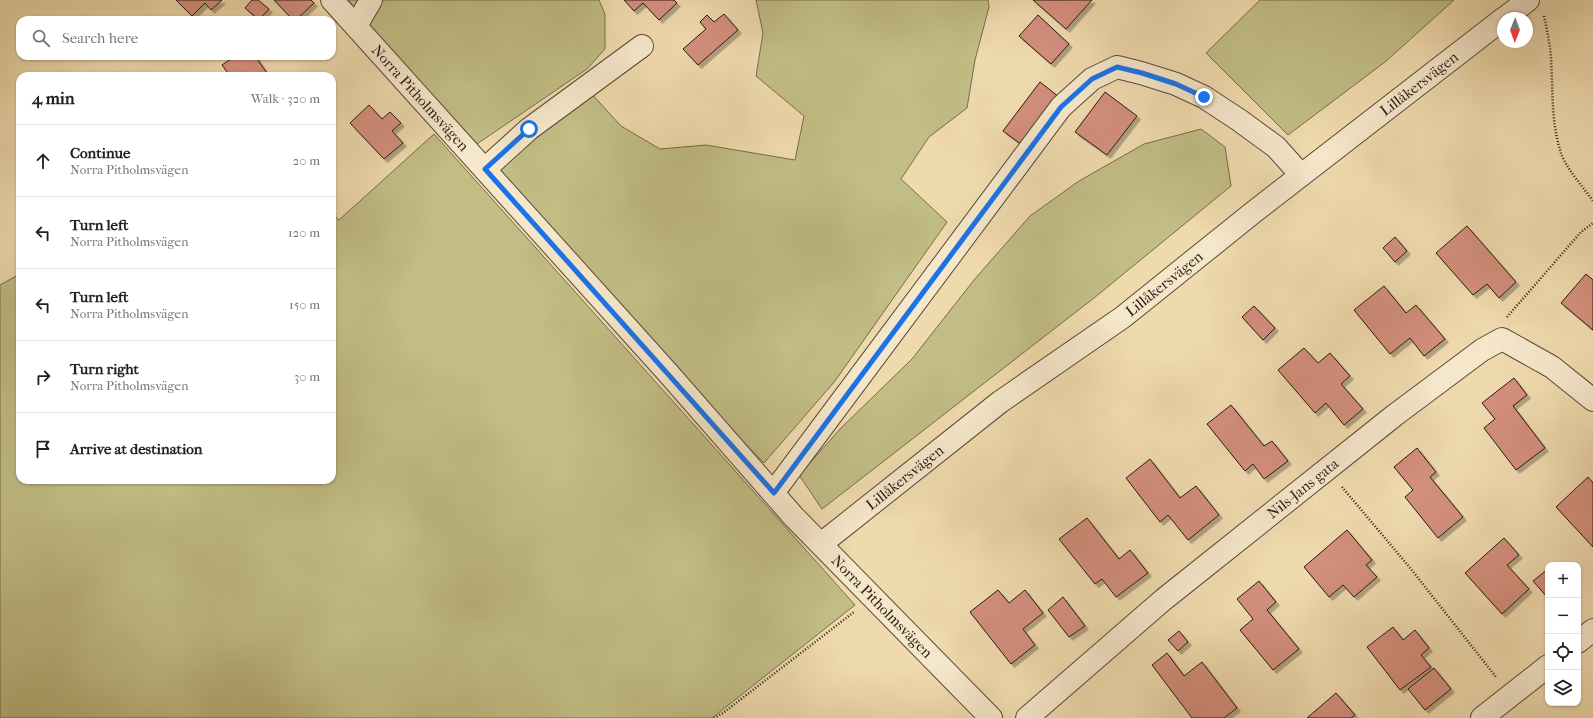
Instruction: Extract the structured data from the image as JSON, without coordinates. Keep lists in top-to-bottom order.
{
  "streets": {
    "street": ["Lillåkersvägen", "Norra Pitholmsvägen", "Nils-Jans gata"]
  },
  "crossings": [
    ["Lillåkersvägen", "Norra Pitholmsvägen"]
  ],
  "north": "bottom",
  "page": {
    "search": "Search here",
    "heading": ["4 min", "Walk · 320 m"],
    "list": [
      ["Continue", "Norra Pitholmsvägen", "20 m"],
      ["Turn left", "Norra Pitholmsvägen", "120 m"],
      ["Turn left", "Norra Pitholmsvägen", "150 m"],
      ["Turn right", "Norra Pitholmsvägen", "30 m"],
      "Arrive at destination"
    ],
    "map_buttons": ["+", "−"]
  }
}
